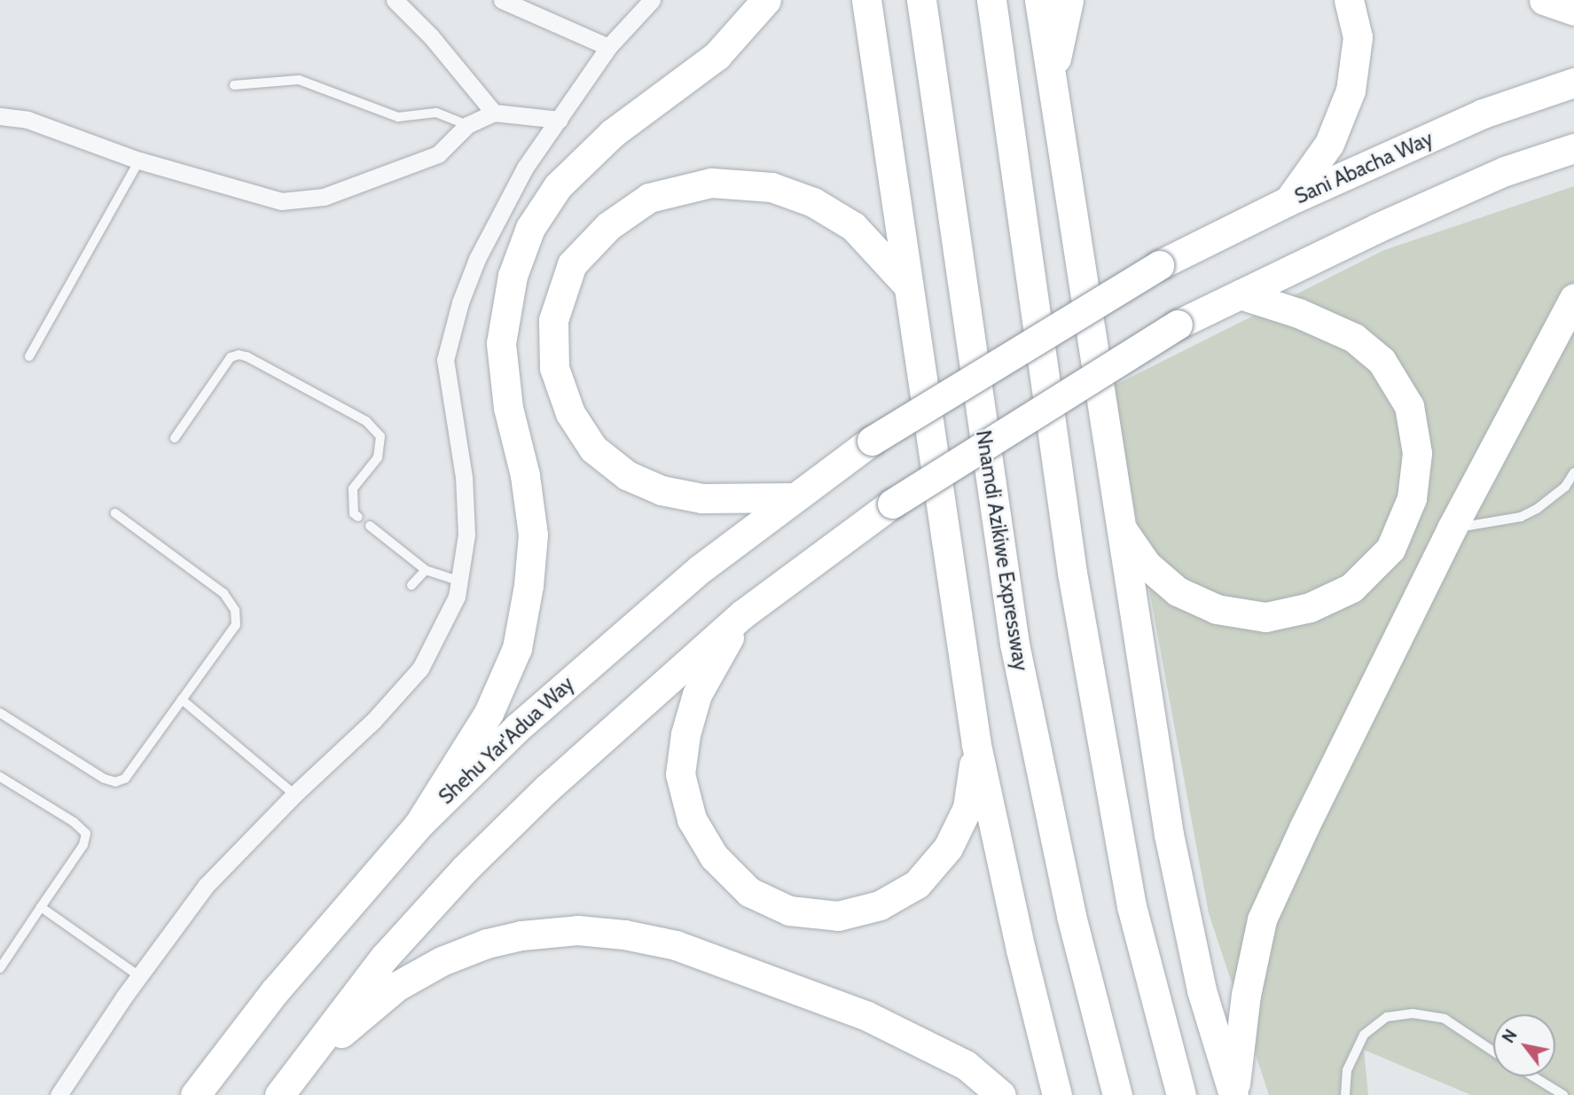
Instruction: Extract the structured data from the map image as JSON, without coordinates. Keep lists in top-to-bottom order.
{
  "streets": {
    "highway": ["Sani Abacha Way", "Nnamdi Azikiwe Expressway", "Shehu Yar'Adua Way"]
  },
  "crossings": [
    ["Sani Abacha Way", "Shehu Yar'Adua Way"]
  ],
  "north": "top left"
}
